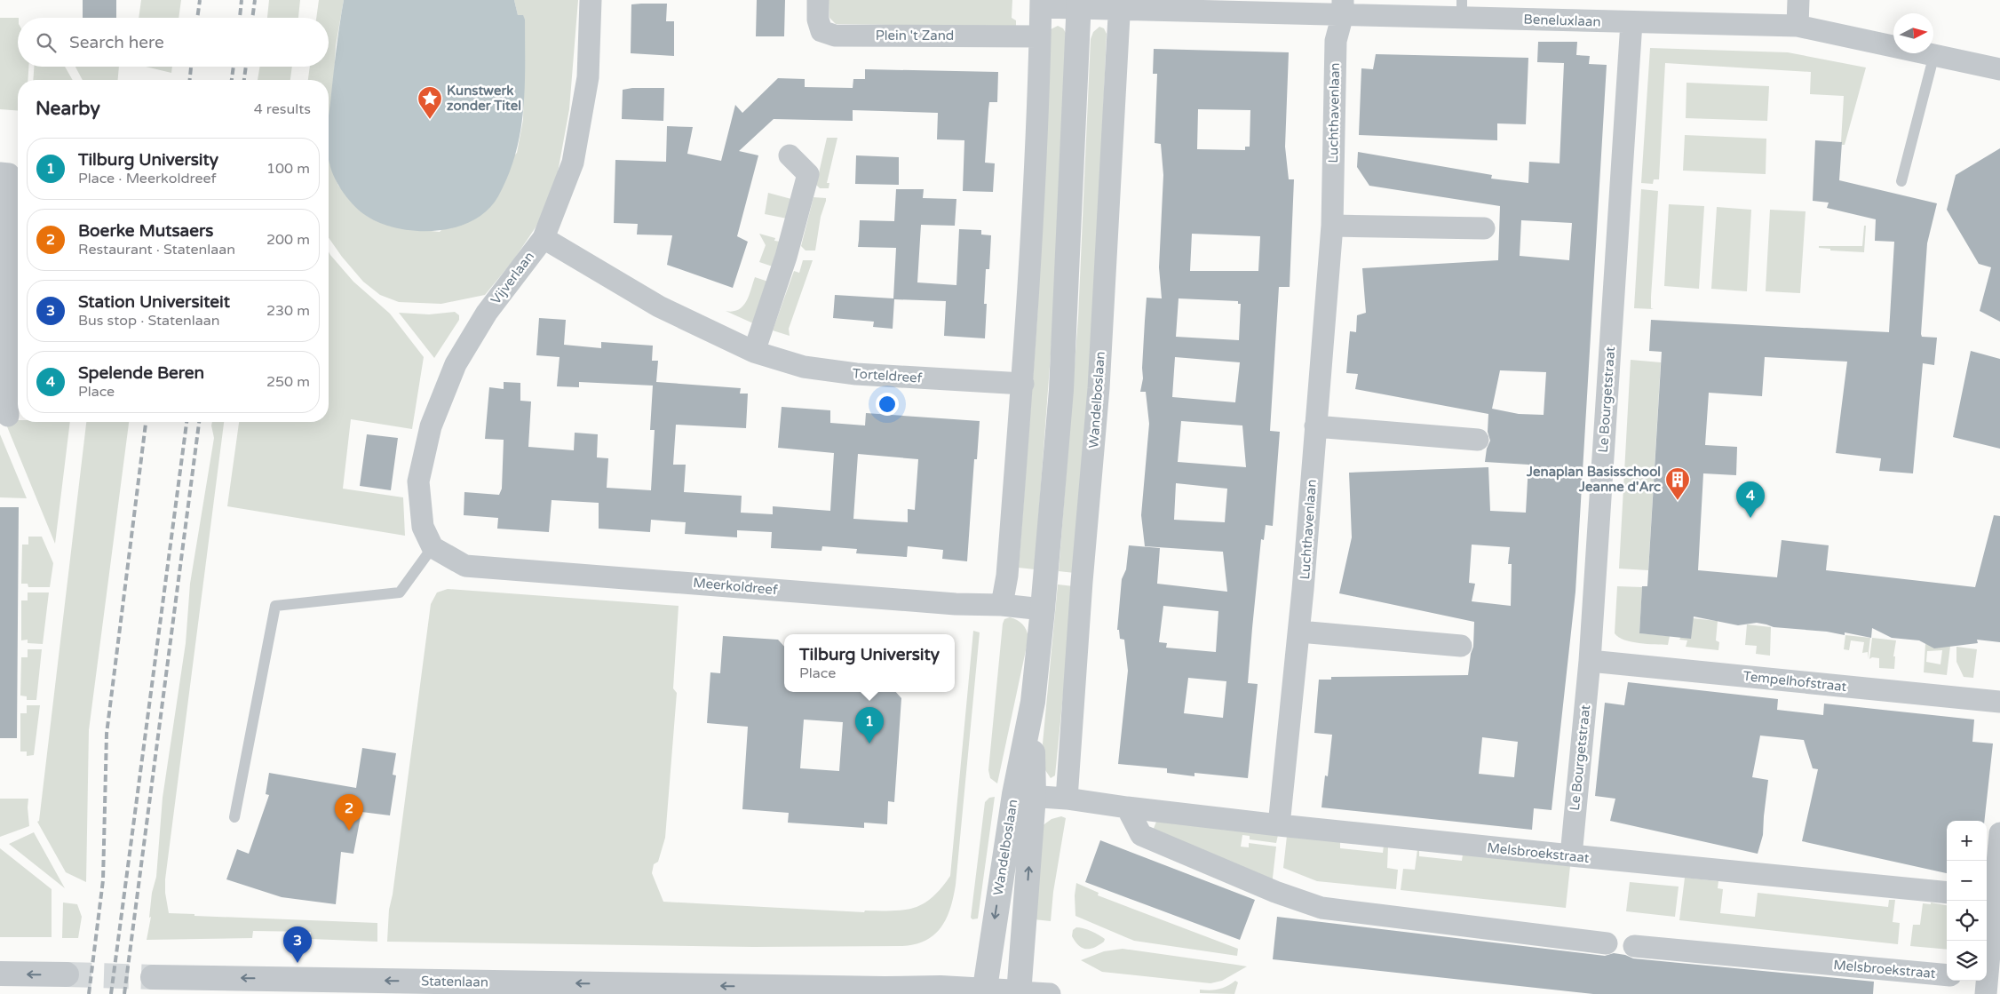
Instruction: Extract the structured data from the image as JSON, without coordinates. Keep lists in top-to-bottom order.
{
  "streets": {
    "street": [
      "Beneluxlaan",
      "Plein 't Zand",
      "Luchthavenlaan",
      "Vijverlaan",
      "Torteldreef",
      "Wandelboslaan",
      "Le Bourgetstraat",
      "Meerkoldreef",
      "Tempelhofstraat",
      "Melsbroekstraat",
      "Statenlaan"
    ]
  },
  "crossings": [
    ["Beneluxlaan", "Luchthavenlaan"],
    ["Beneluxlaan", "Wandelboslaan"],
    ["Beneluxlaan", "Le Bourgetstraat"],
    ["Luchthavenlaan", "Melsbroekstraat"],
    ["Vijverlaan", "Torteldreef"],
    ["Vijverlaan", "Meerkoldreef"],
    ["Wandelboslaan", "Meerkoldreef"],
    ["Wandelboslaan", "Melsbroekstraat"],
    ["Wandelboslaan", "Statenlaan"],
    ["Le Bourgetstraat", "Tempelhofstraat"],
    ["Le Bourgetstraat", "Melsbroekstraat"]
  ],
  "one_way": ["Statenlaan"],
  "places": {
    "place": ["Kunstwerk zonder Titel"],
    "building": ["Jenaplan Basisschool Jeanne d'Arc"]
  },
  "north": "right",
  "page": {
    "search": "Search here",
    "heading": ["Nearby", "4 results"],
    "list": [
      {
        "mark": "1",
        "name": "Tilburg University",
        "note": "Place · Meerkoldreef",
        "value": "100 m"
      },
      {
        "mark": "2",
        "name": "Boerke Mutsaers",
        "note": "Restaurant · Statenlaan",
        "value": "200 m"
      },
      {
        "mark": "3",
        "name": "Station Universiteit",
        "note": "Bus stop · Statenlaan",
        "value": "230 m"
      },
      {
        "mark": "4",
        "name": "Spelende Beren",
        "note": "Place",
        "value": "250 m"
      }
    ],
    "pins": [
      "4",
      "1",
      "2",
      "3"
    ],
    "popup": ["Tilburg University", "Place"],
    "map_buttons": ["+", "−"]
  }
}
